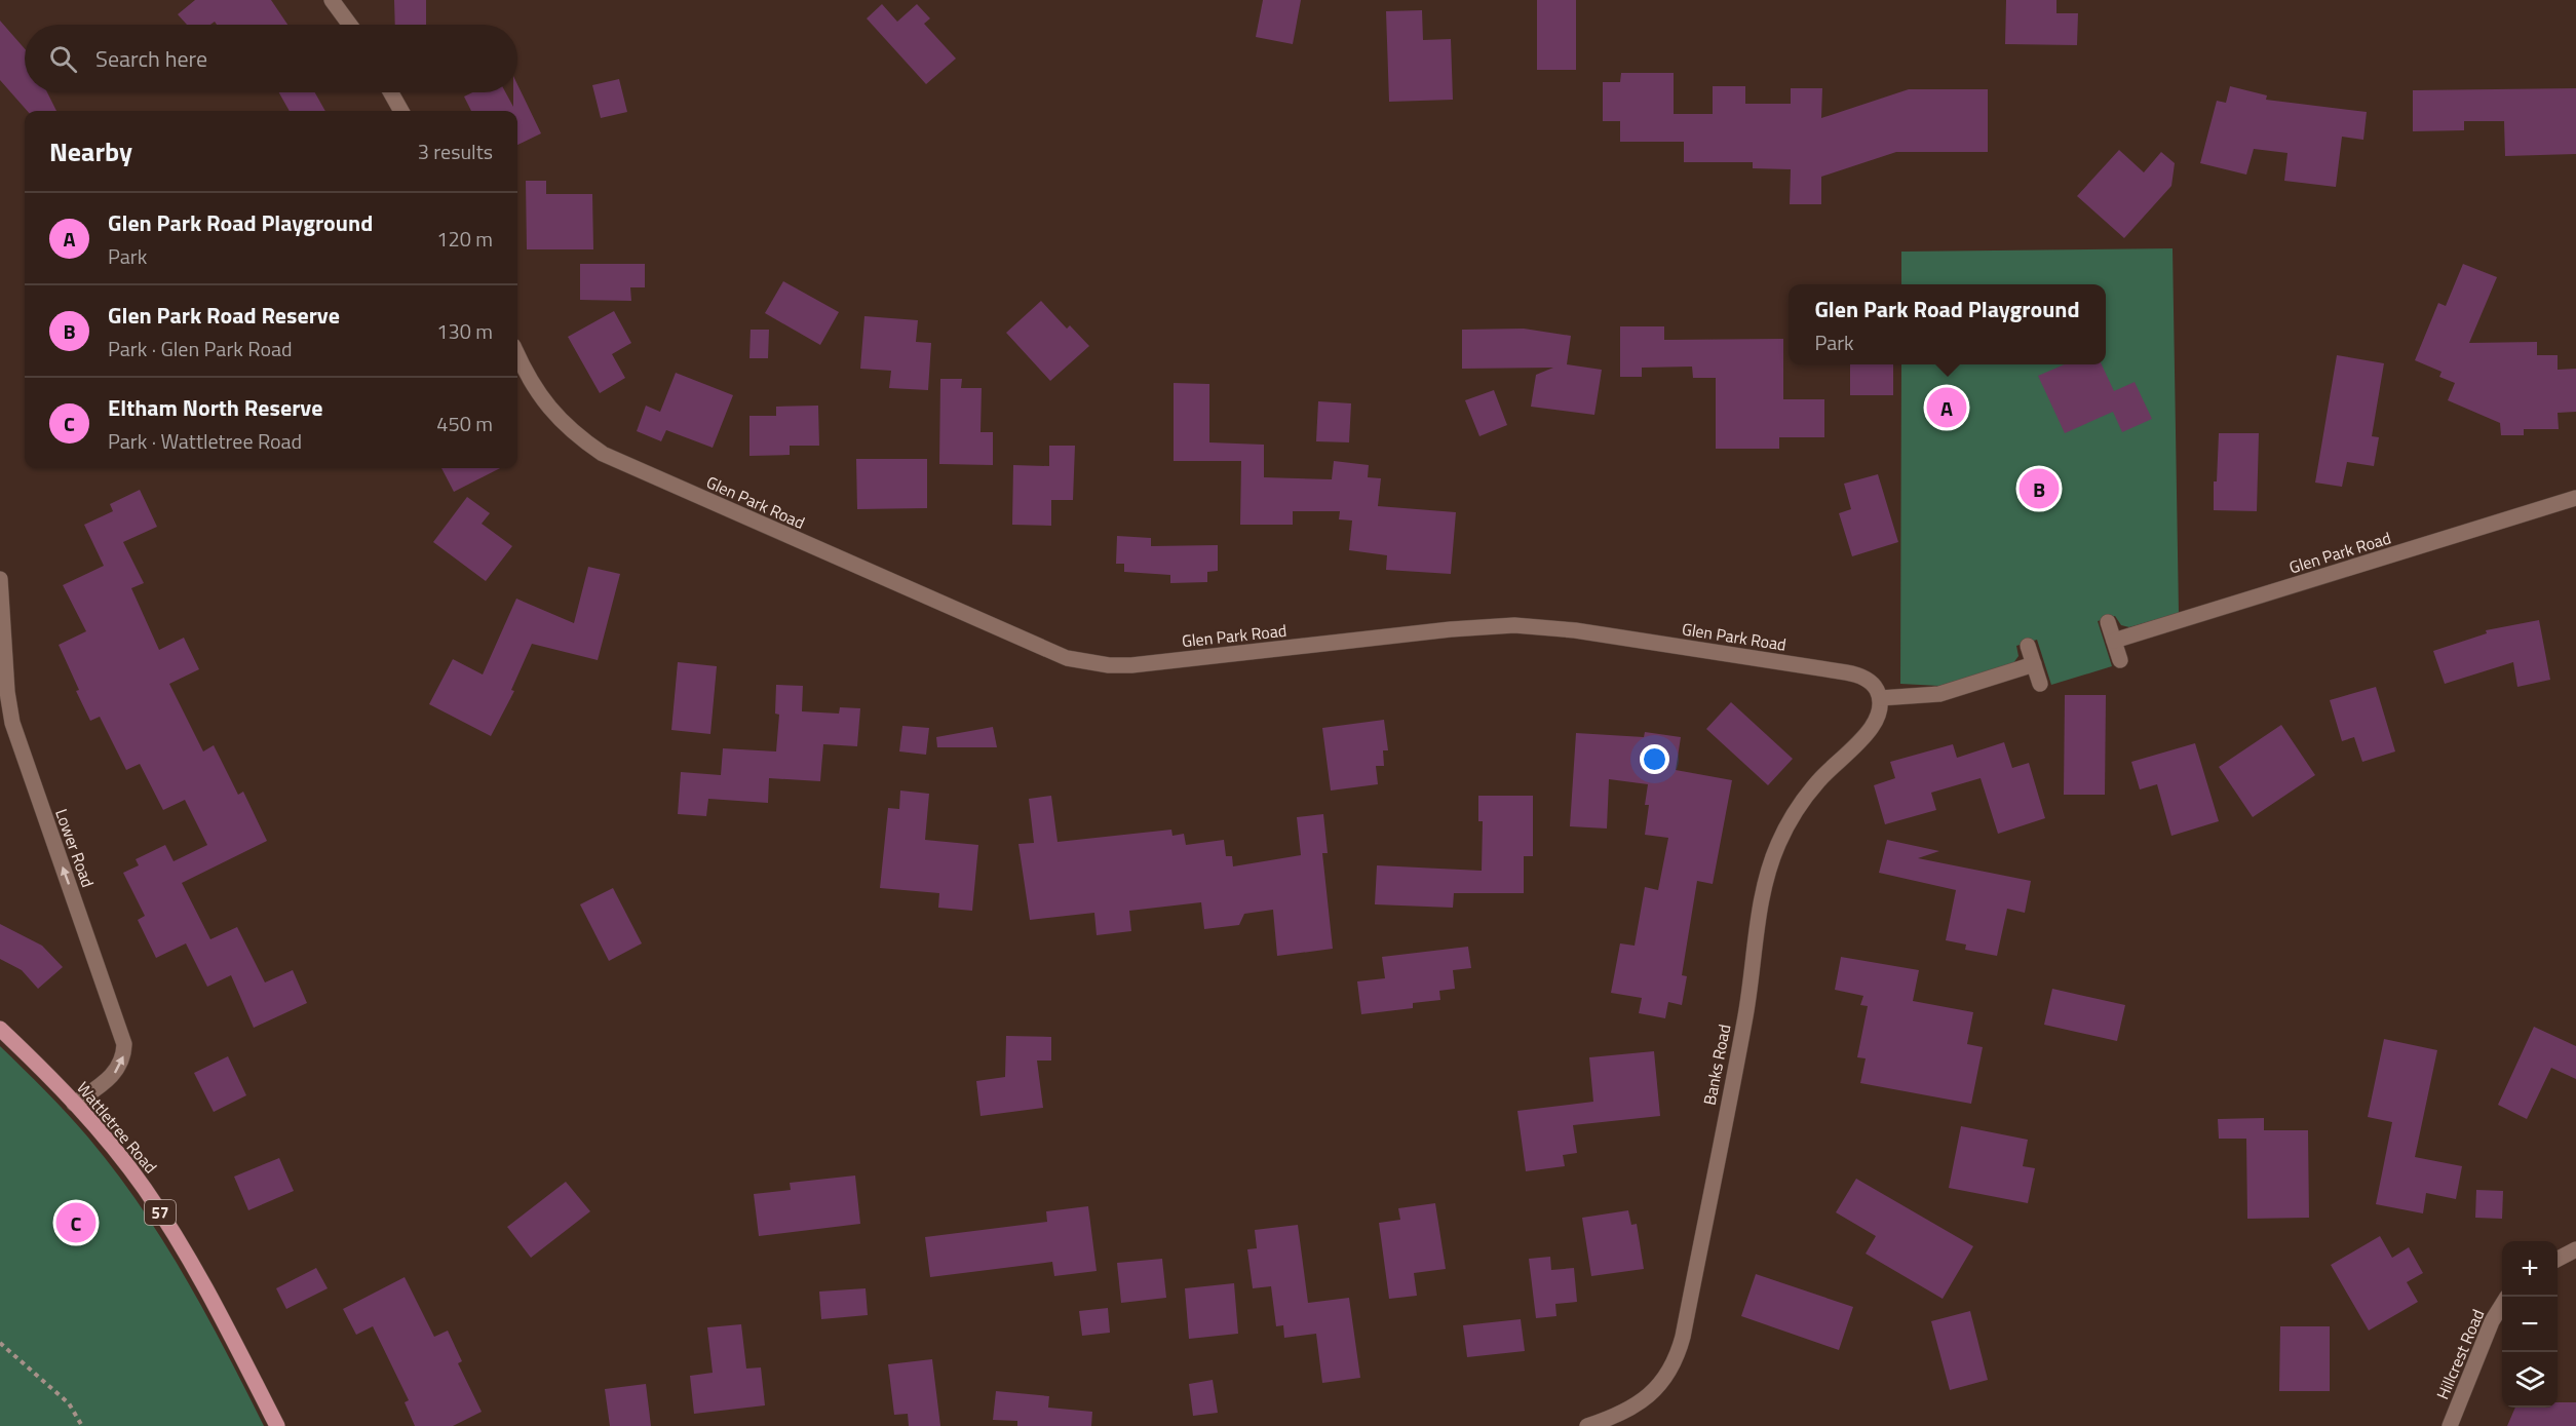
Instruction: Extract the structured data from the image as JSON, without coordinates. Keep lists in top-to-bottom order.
{
  "streets": {
    "main road": ["Wattletree Road", "57"],
    "street": [
      "Glen Park Road",
      "Lower Road",
      "Banks Road",
      "Hillcrest Road"
    ]
  },
  "crossings": [
    ["Glen Park Road", "Banks Road"],
    ["Lower Road", "Wattletree Road"]
  ],
  "one_way": ["Lower Road"],
  "page": {
    "search": "Search here",
    "heading": ["Nearby", "3 results"],
    "list": [
      {
        "mark": "A",
        "name": "Glen Park Road Playground",
        "note": "Park",
        "value": "120 m"
      },
      {
        "mark": "B",
        "name": "Glen Park Road Reserve",
        "note": "Park · Glen Park Road",
        "value": "130 m"
      },
      {
        "mark": "C",
        "name": "Eltham North Reserve",
        "note": "Park · Wattletree Road",
        "value": "450 m"
      }
    ],
    "popup": ["Glen Park Road Playground", "Park"],
    "pins": ["A", "B", "C"],
    "map_buttons": ["+", "−"]
  }
}
